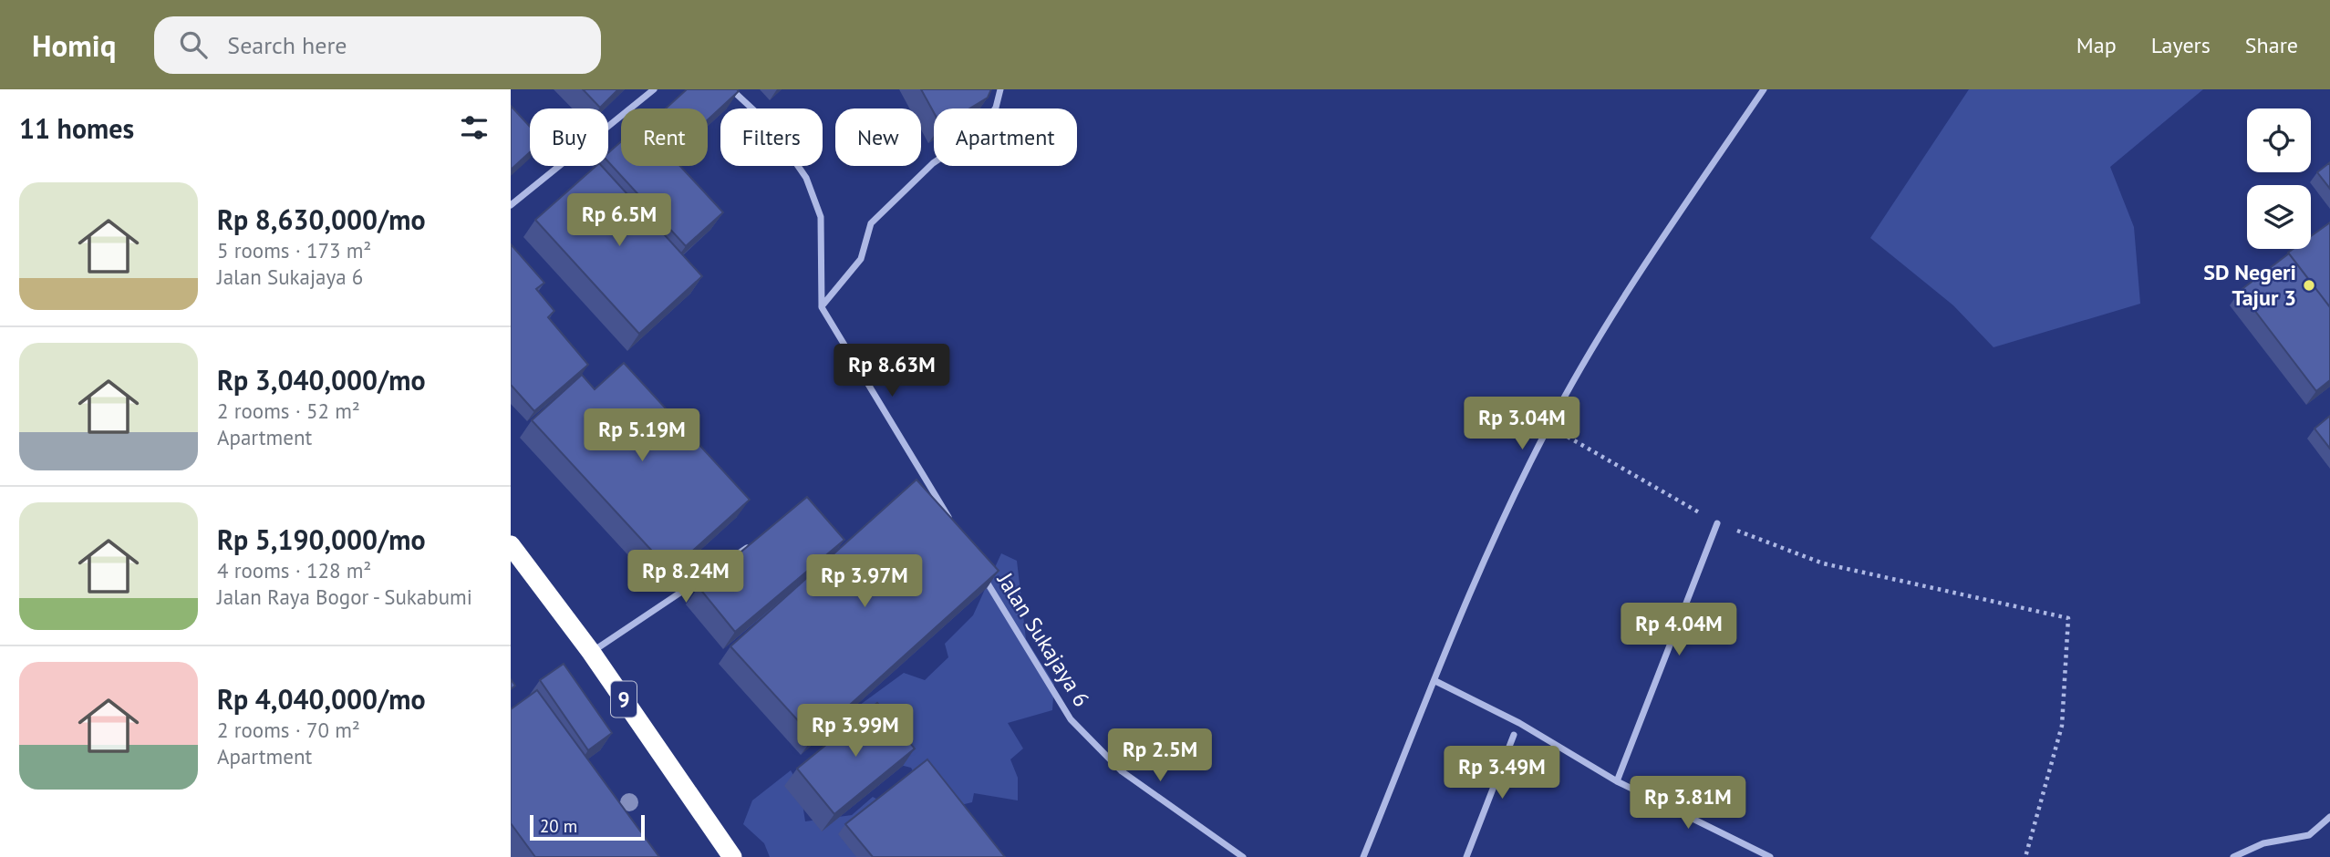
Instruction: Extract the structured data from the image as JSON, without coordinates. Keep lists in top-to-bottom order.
{
  "streets": {
    "highway": ["9"],
    "street": ["Jalan Sukajaya 6"]
  },
  "places": ["SD Negeri Tajur 3"],
  "scale_bar": "20 m",
  "page": {
    "header": "Homiq",
    "search": "Search here",
    "nav": ["Map", "Layers", "Share"],
    "heading": "11 homes",
    "chip": [
      "Buy",
      "Rent",
      "Filters",
      "New",
      "Apartment"
    ],
    "list": [
      {
        "name": "Rp 8,630,000/mo",
        "note": "5 rooms · 173 m² · Jalan Sukajaya 6"
      },
      {
        "name": "Rp 3,040,000/mo",
        "note": "2 rooms · 52 m² · Apartment"
      },
      {
        "name": "Rp 5,190,000/mo",
        "note": "4 rooms · 128 m² · Jalan Raya Bogor - Sukabumi"
      },
      {
        "name": "Rp 4,040,000/mo",
        "note": "2 rooms · 70 m² · Apartment"
      }
    ],
    "price": [
      "Rp 6.5M",
      "Rp 8.63M",
      "Rp 3.04M",
      "Rp 5.19M",
      "Rp 8.24M",
      "Rp 3.97M",
      "Rp 4.04M",
      "Rp 3.99M",
      "Rp 2.5M",
      "Rp 3.49M",
      "Rp 3.81M"
    ],
    "scale": "20 m"
  }
}
